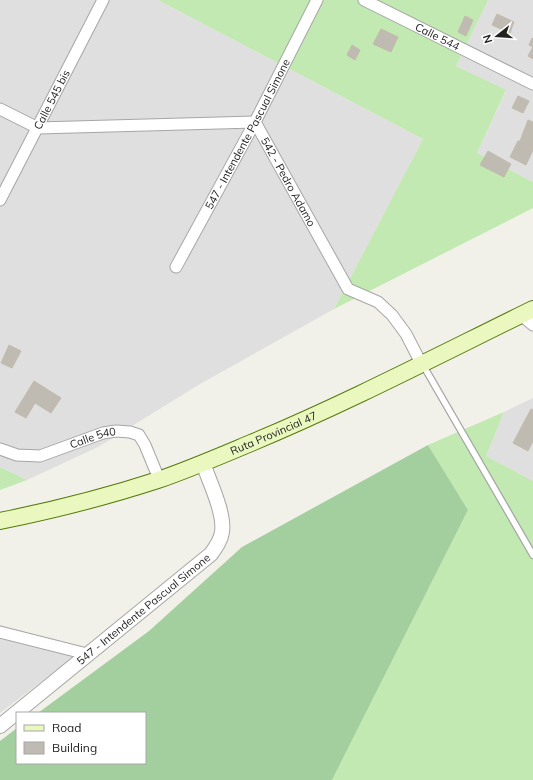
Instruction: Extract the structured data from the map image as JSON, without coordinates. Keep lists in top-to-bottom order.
{
  "streets": {
    "main road": ["Ruta Provincial 47"],
    "street": [
      "Calle 544",
      "Calle 545 bis",
      "547 - Intendente Pascual Simone",
      "542 - Pedro Adamo",
      "Calle 540"
    ]
  },
  "crossings": [
    ["547 - Intendente Pascual Simone", "542 - Pedro Adamo"],
    ["547 - Intendente Pascual Simone", "Ruta Provincial 47"],
    ["542 - Pedro Adamo", "Ruta Provincial 47"],
    ["Ruta Provincial 47", "Calle 540"]
  ],
  "legend": ["Road", "Building"],
  "north": "left"
}
